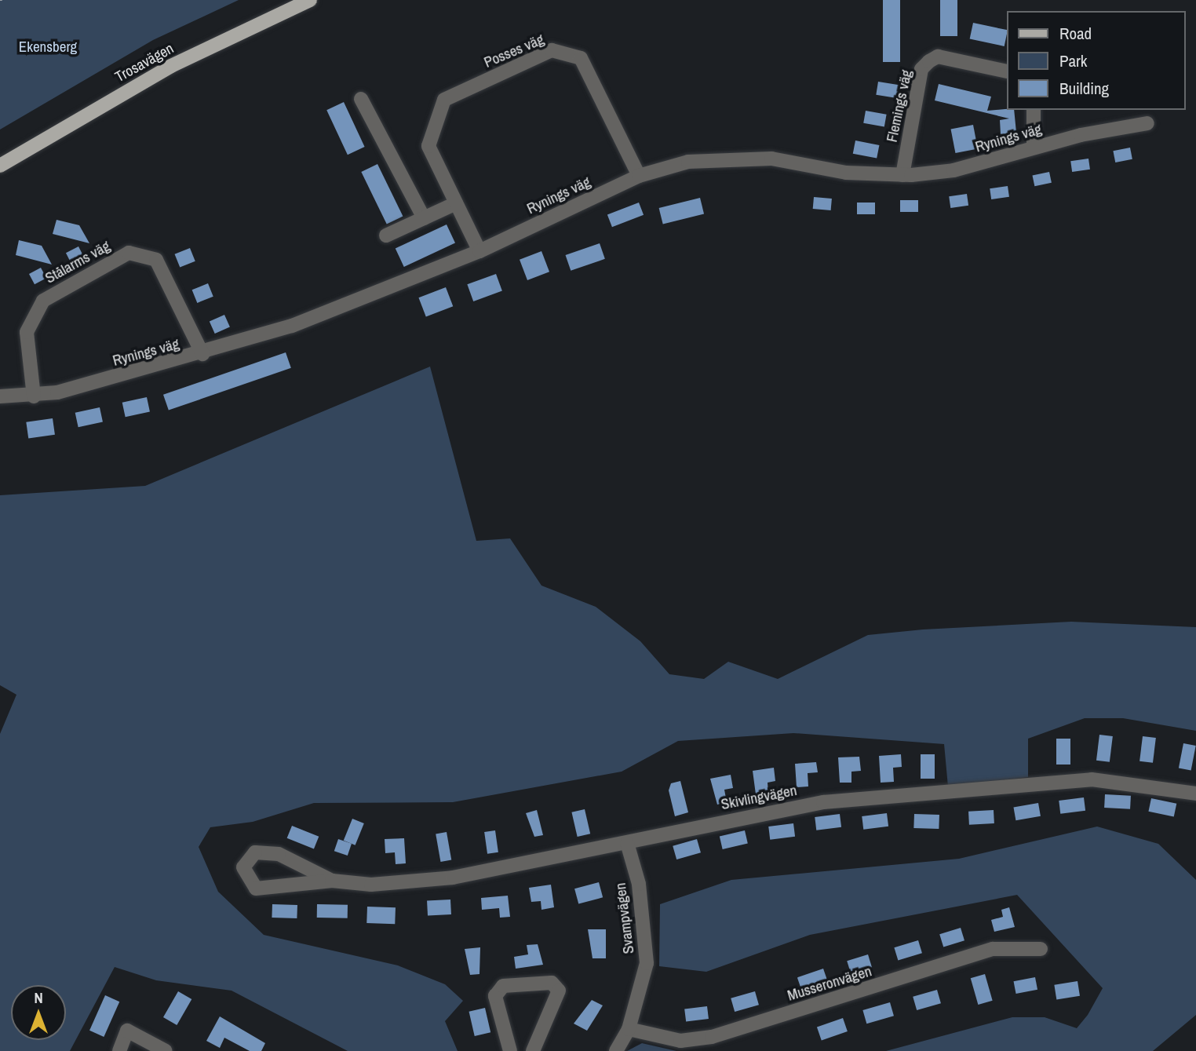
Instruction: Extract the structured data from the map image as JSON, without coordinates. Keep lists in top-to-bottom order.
{
  "streets": {
    "main road": ["Trosavägen"],
    "street": [
      "Posses väg",
      "Flemings väg",
      "Rynings väg",
      "Stålarms väg",
      "Skivlingvägen",
      "Svampvägen",
      "Musseronvägen"
    ]
  },
  "crossings": [
    ["Posses väg", "Rynings väg"],
    ["Flemings väg", "Rynings väg"],
    ["Rynings väg", "Stålarms väg"],
    ["Skivlingvägen", "Svampvägen"],
    ["Svampvägen", "Musseronvägen"]
  ],
  "parks": ["Ekensberg"],
  "legend": ["Road", "Park", "Building"],
  "north": "top"
}
